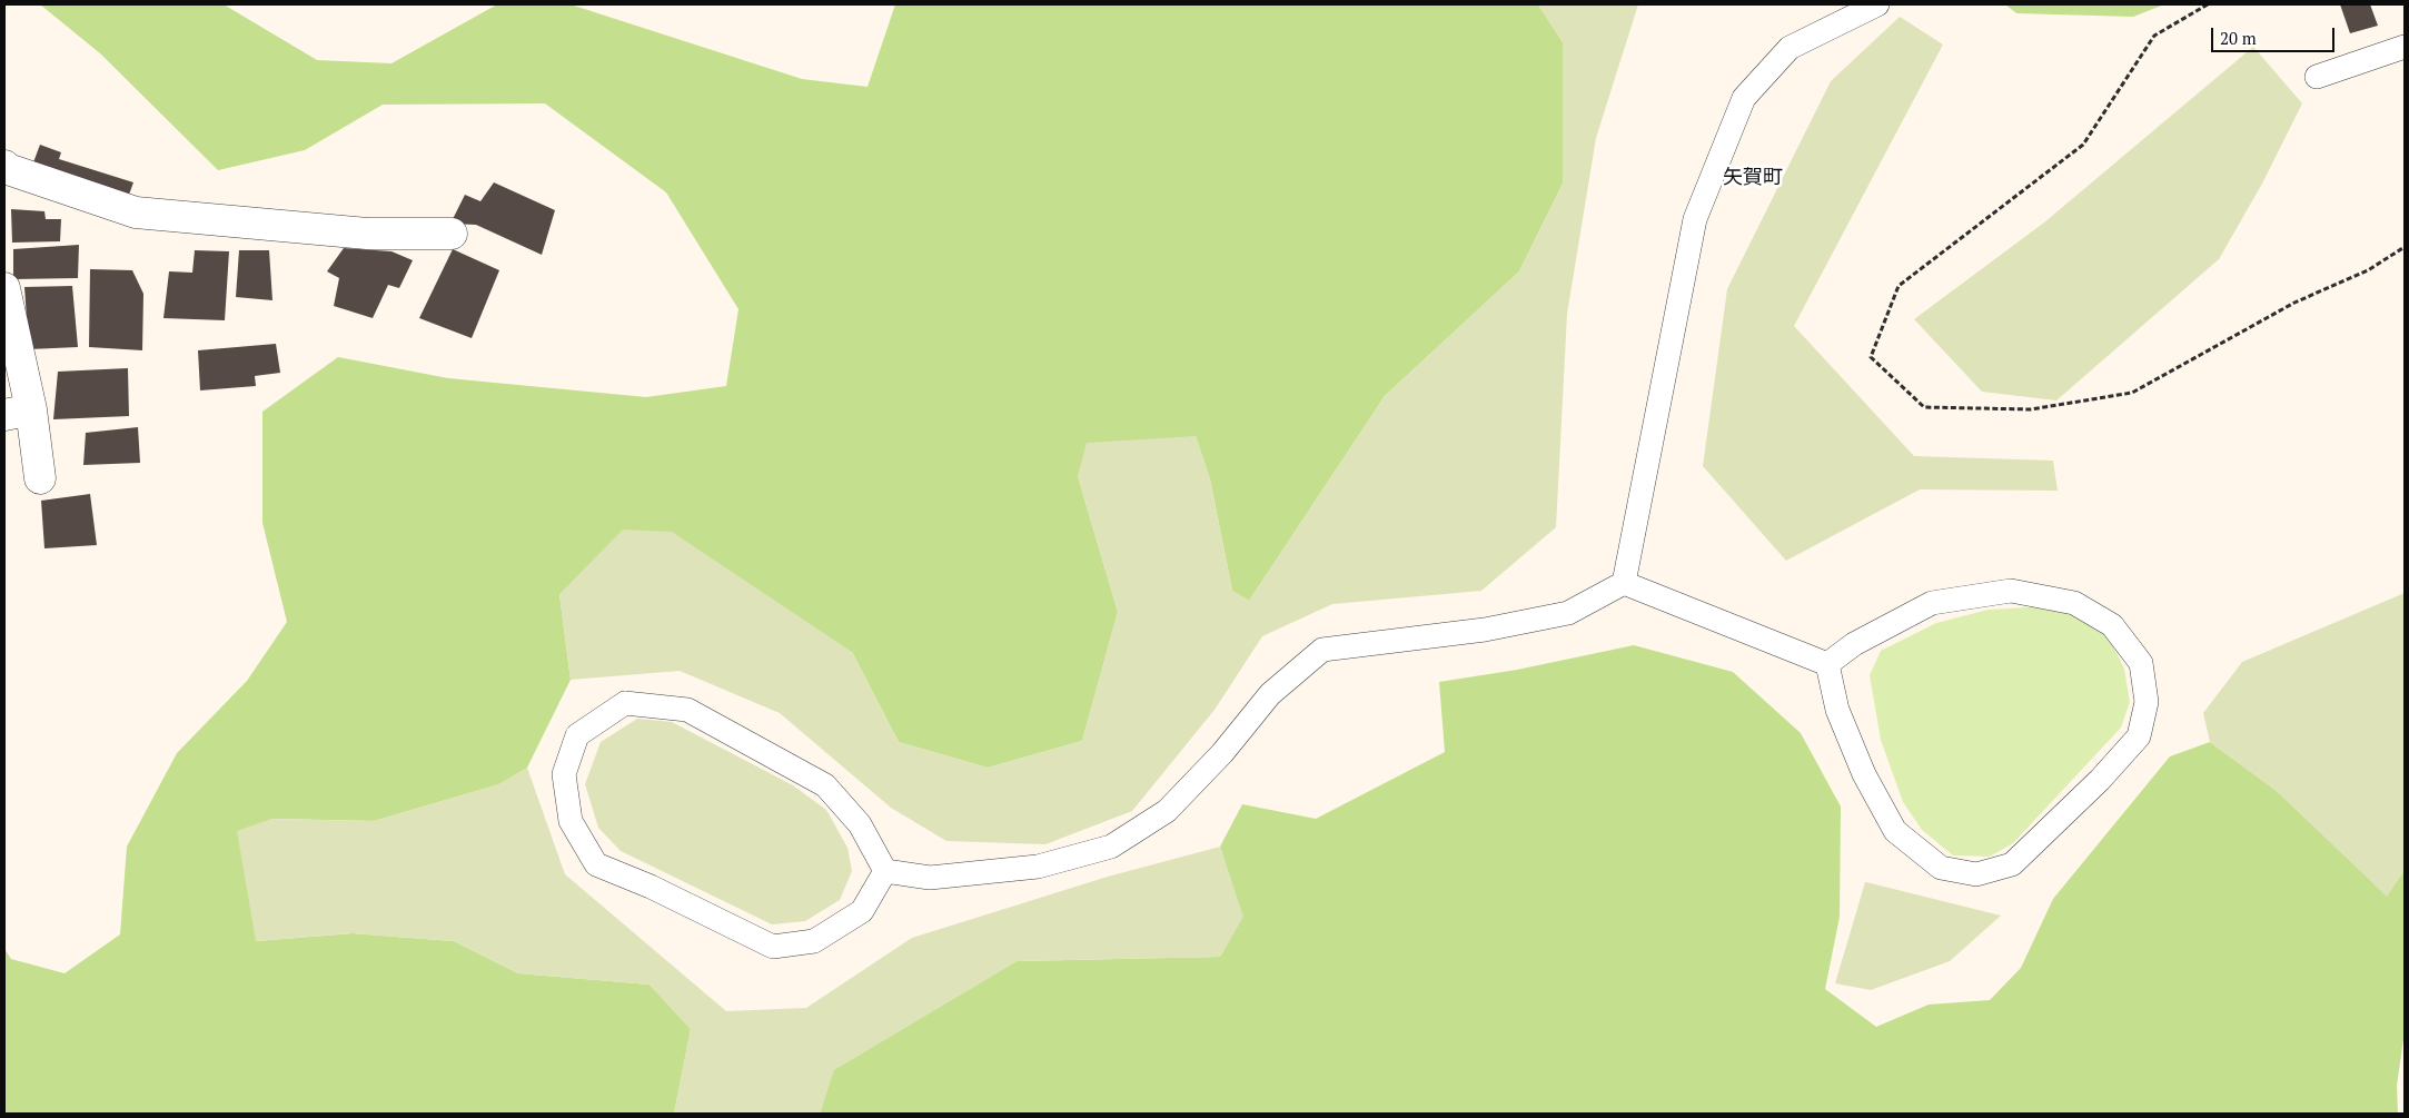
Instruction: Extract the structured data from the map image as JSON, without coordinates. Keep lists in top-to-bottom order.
{
  "districts": ["矢賀町"],
  "scale_bar": "20 m"
}
